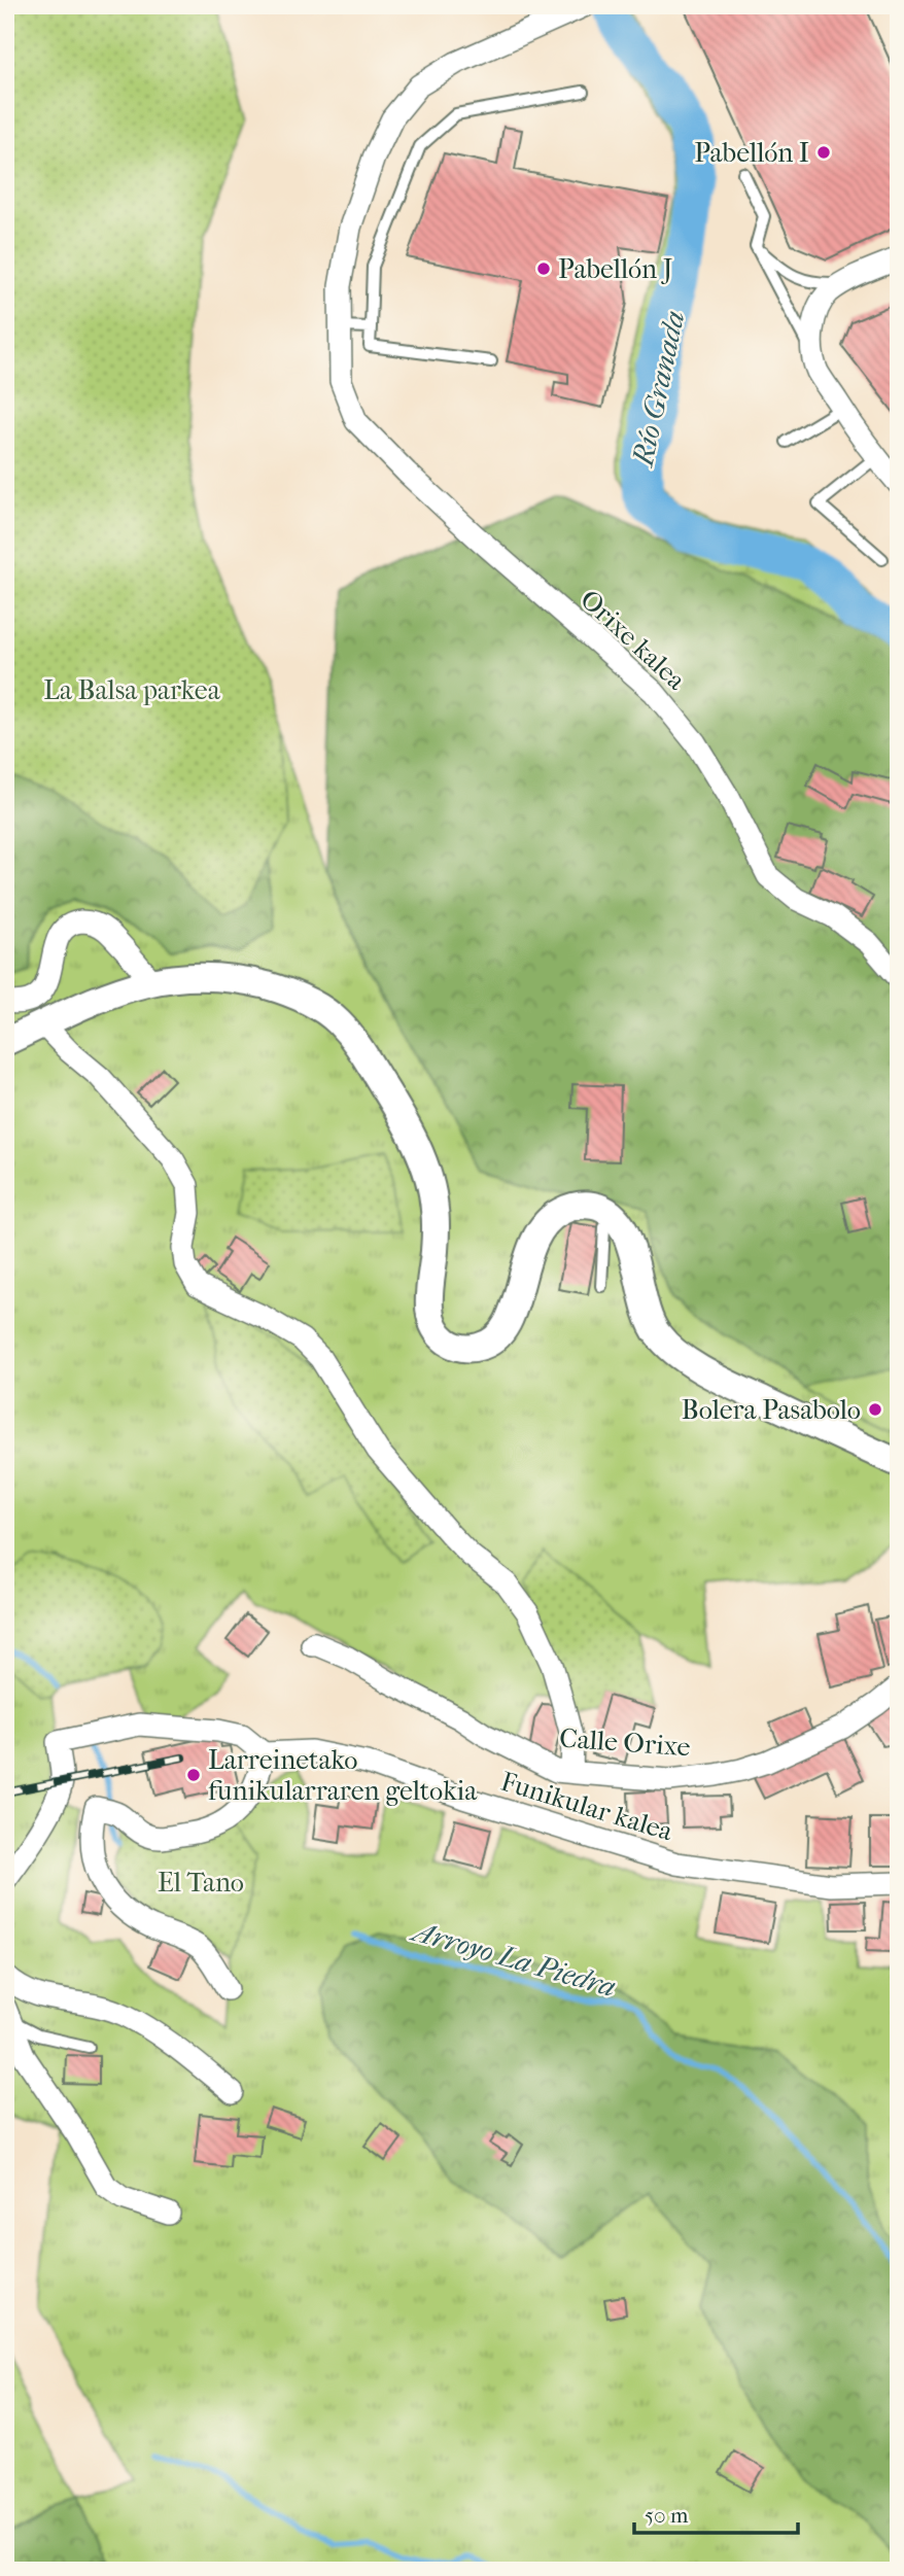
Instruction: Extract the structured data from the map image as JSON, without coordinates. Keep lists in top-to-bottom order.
{
  "streets": {
    "street": ["Orixe kalea", "Calle Orixe", "Funikular kalea"]
  },
  "water": ["Río Granada", "Arroyo La Piedra"],
  "parks": ["La Balsa parkea", "El Tano"],
  "places": [
    "Pabellón I",
    "Pabellón J",
    "Bolera Pasabolo",
    "Larreinetako funikularraren geltokia"
  ],
  "scale_bar": "50 m"
}
